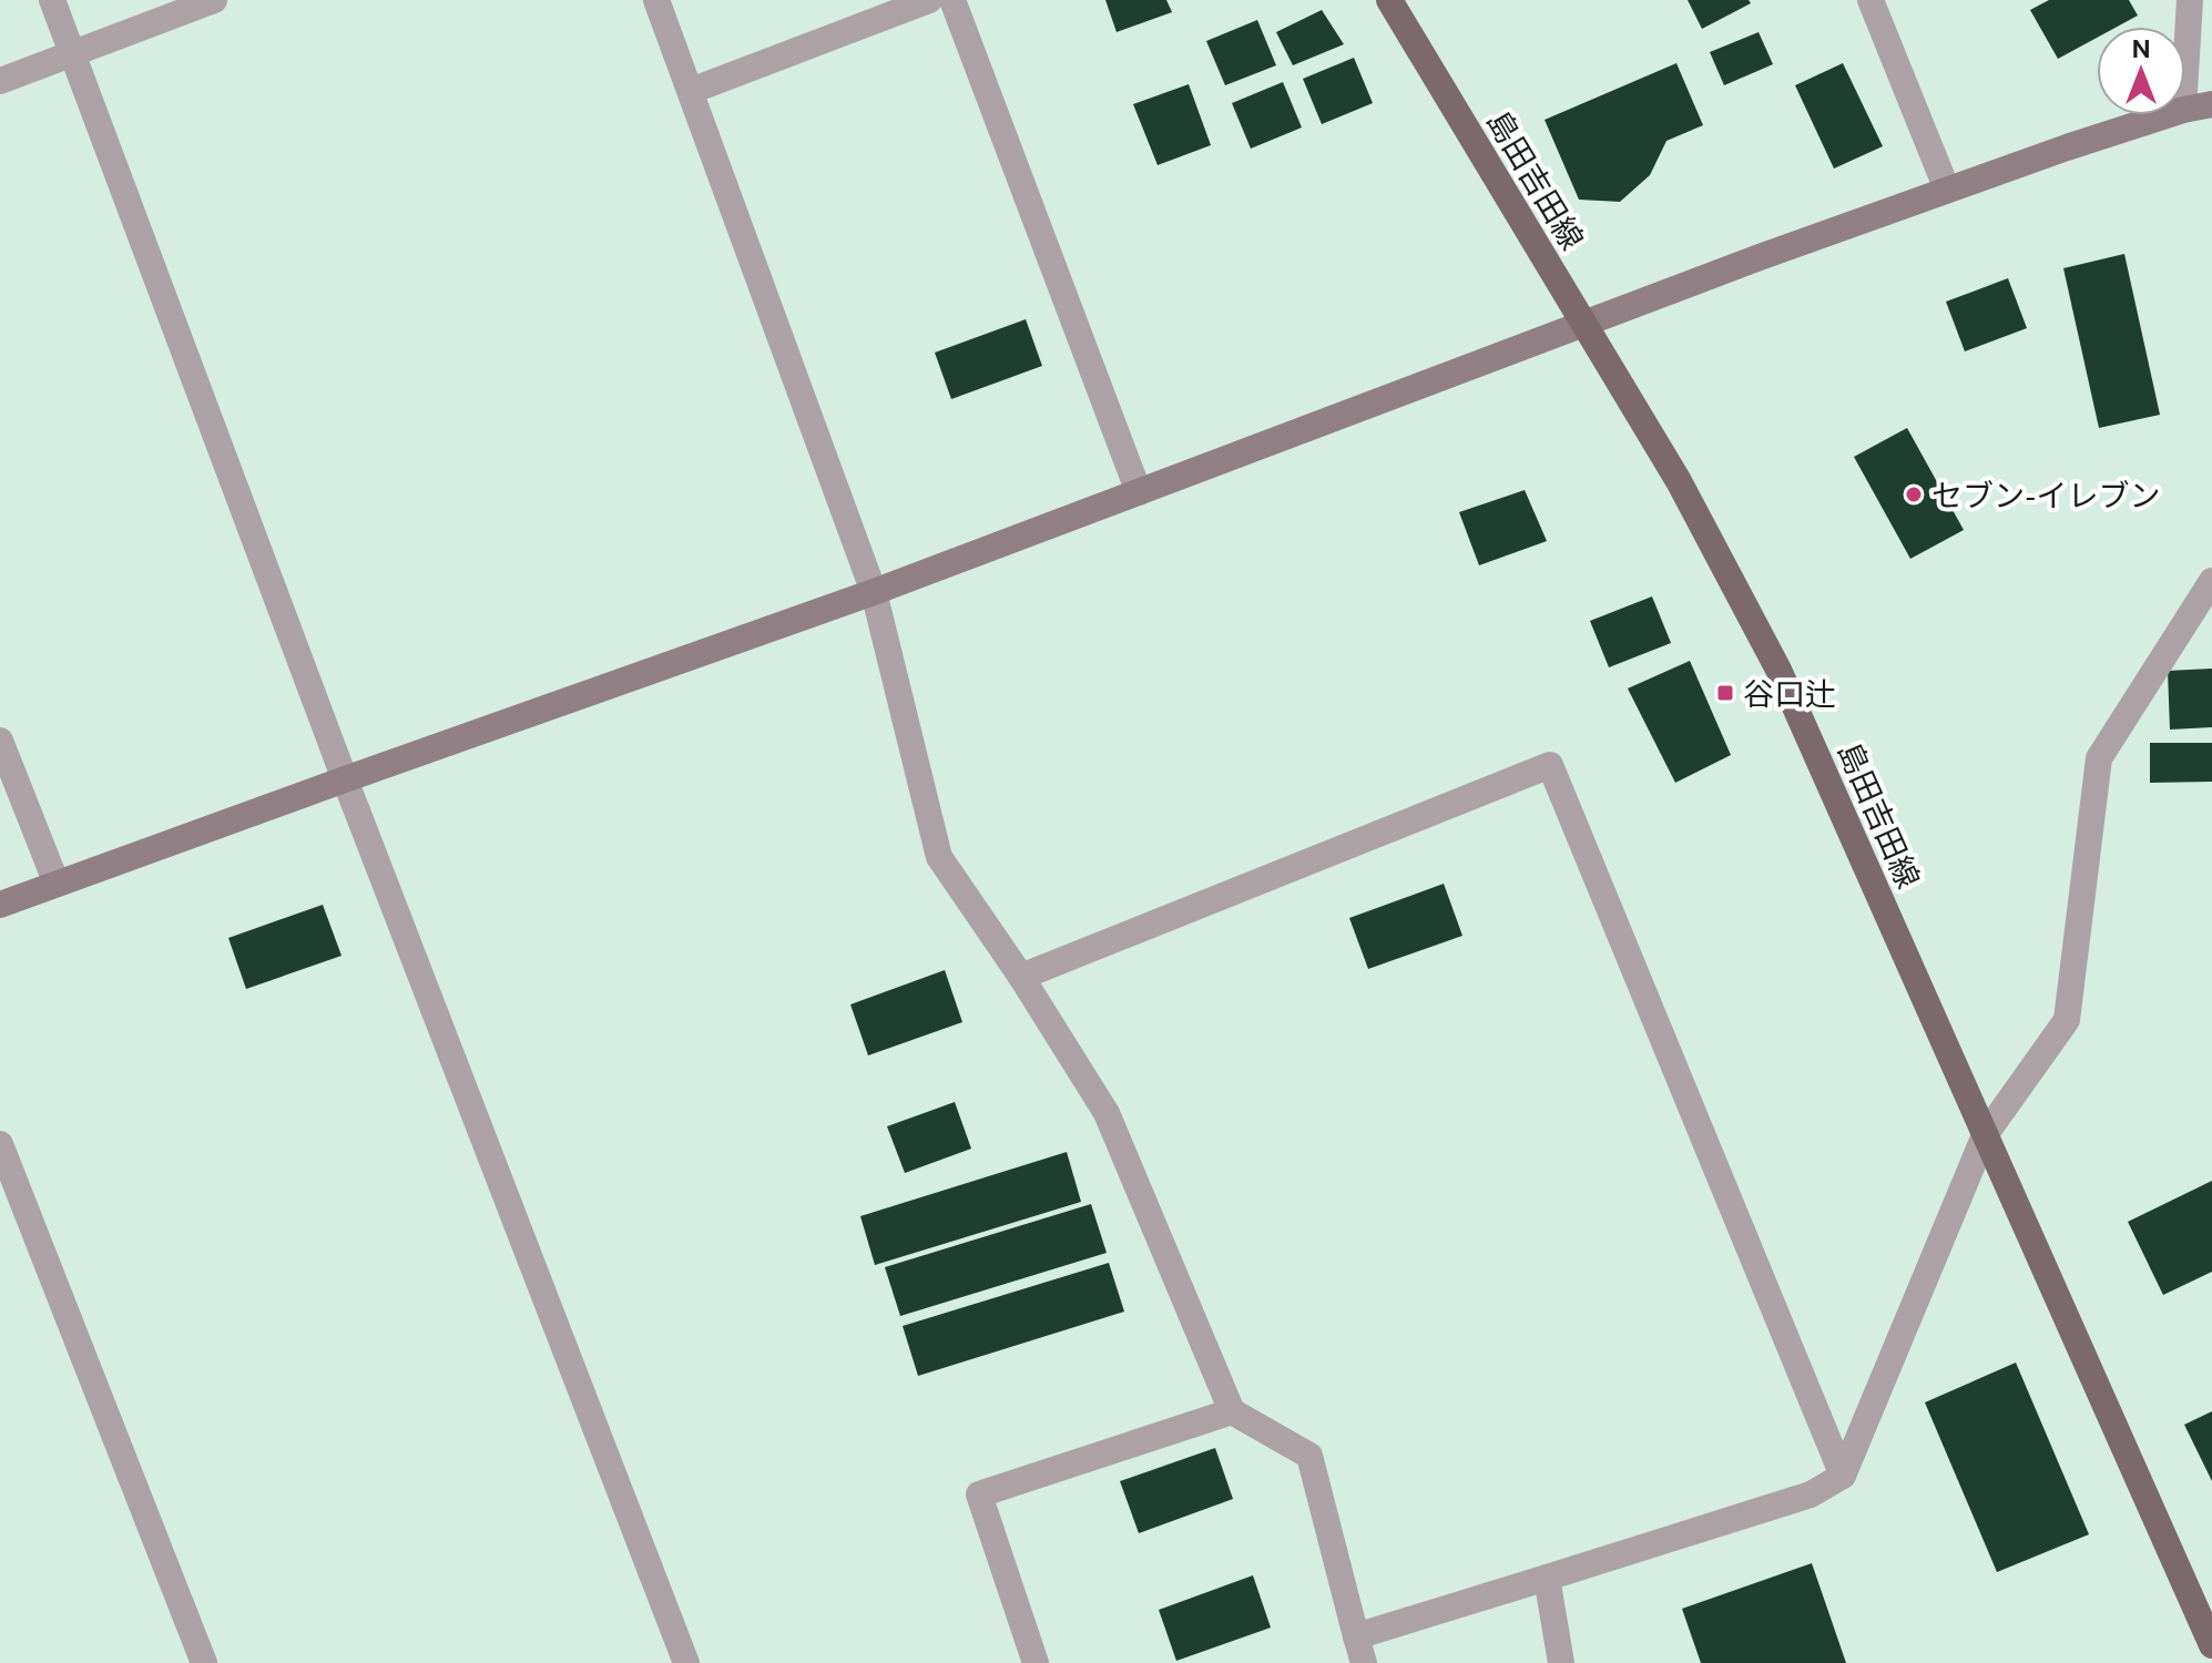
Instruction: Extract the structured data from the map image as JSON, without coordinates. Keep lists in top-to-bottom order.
{
  "streets": {
    "main road": ["島田吉田線"]
  },
  "places": {
    "other": ["セブン-イレブン"],
    "transit": ["谷口辻"]
  },
  "north": "top"
}
